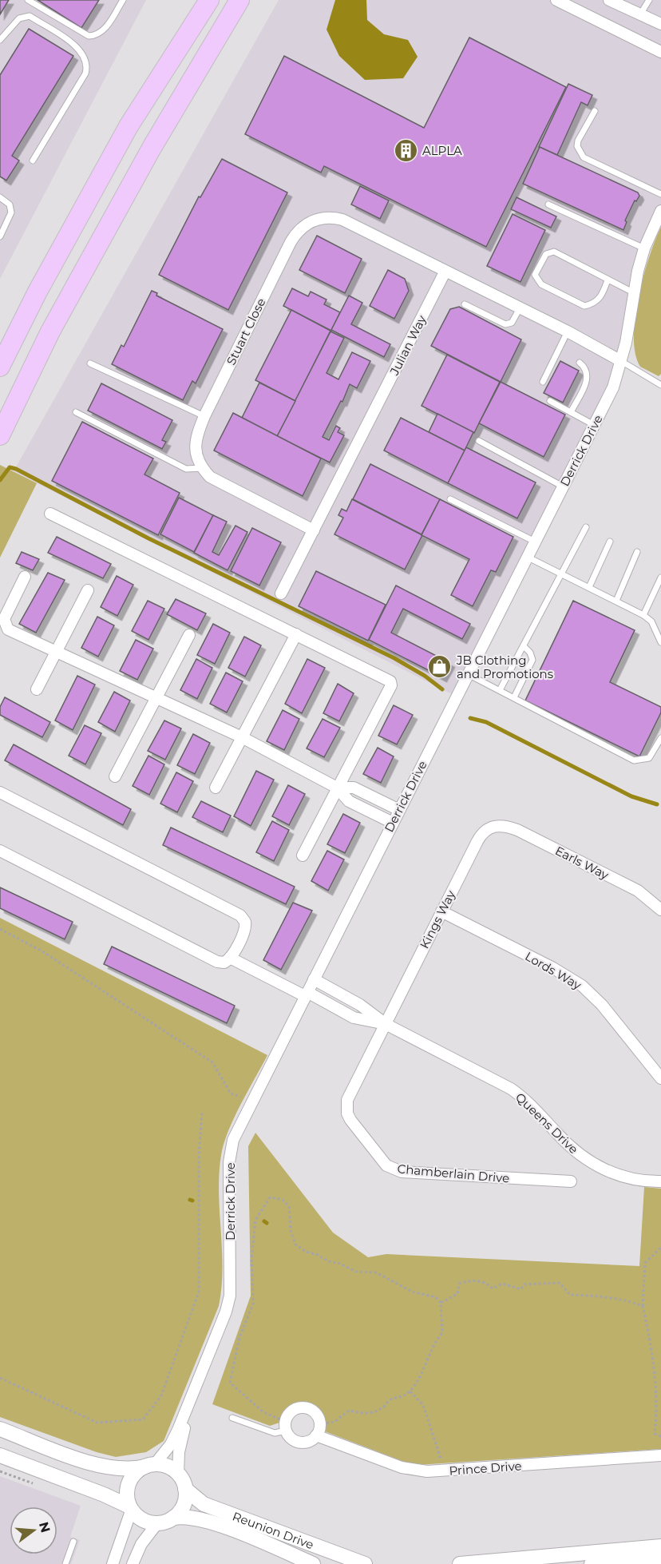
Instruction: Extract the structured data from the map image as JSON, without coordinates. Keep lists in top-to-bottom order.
{
  "streets": {
    "street": [
      "Stuart Close",
      "Julian Way",
      "Derrick Drive",
      "Earls Way",
      "Kings Way",
      "Lords Way",
      "Queens Drive",
      "Chamberlain Drive",
      "Prince Drive",
      "Reunion Drive"
    ]
  },
  "crossings": [
    ["Stuart Close", "Julian Way"],
    ["Derrick Drive", "Queens Drive"],
    ["Derrick Drive", "Reunion Drive"],
    ["Earls Way", "Kings Way"],
    ["Kings Way", "Lords Way"],
    ["Kings Way", "Queens Drive"],
    ["Kings Way", "Chamberlain Drive"],
    ["Queens Drive", "Chamberlain Drive"]
  ],
  "places": {
    "building": ["ALPLA"],
    "shop": ["JB Clothing and Promotions"]
  },
  "north": "right"
}
